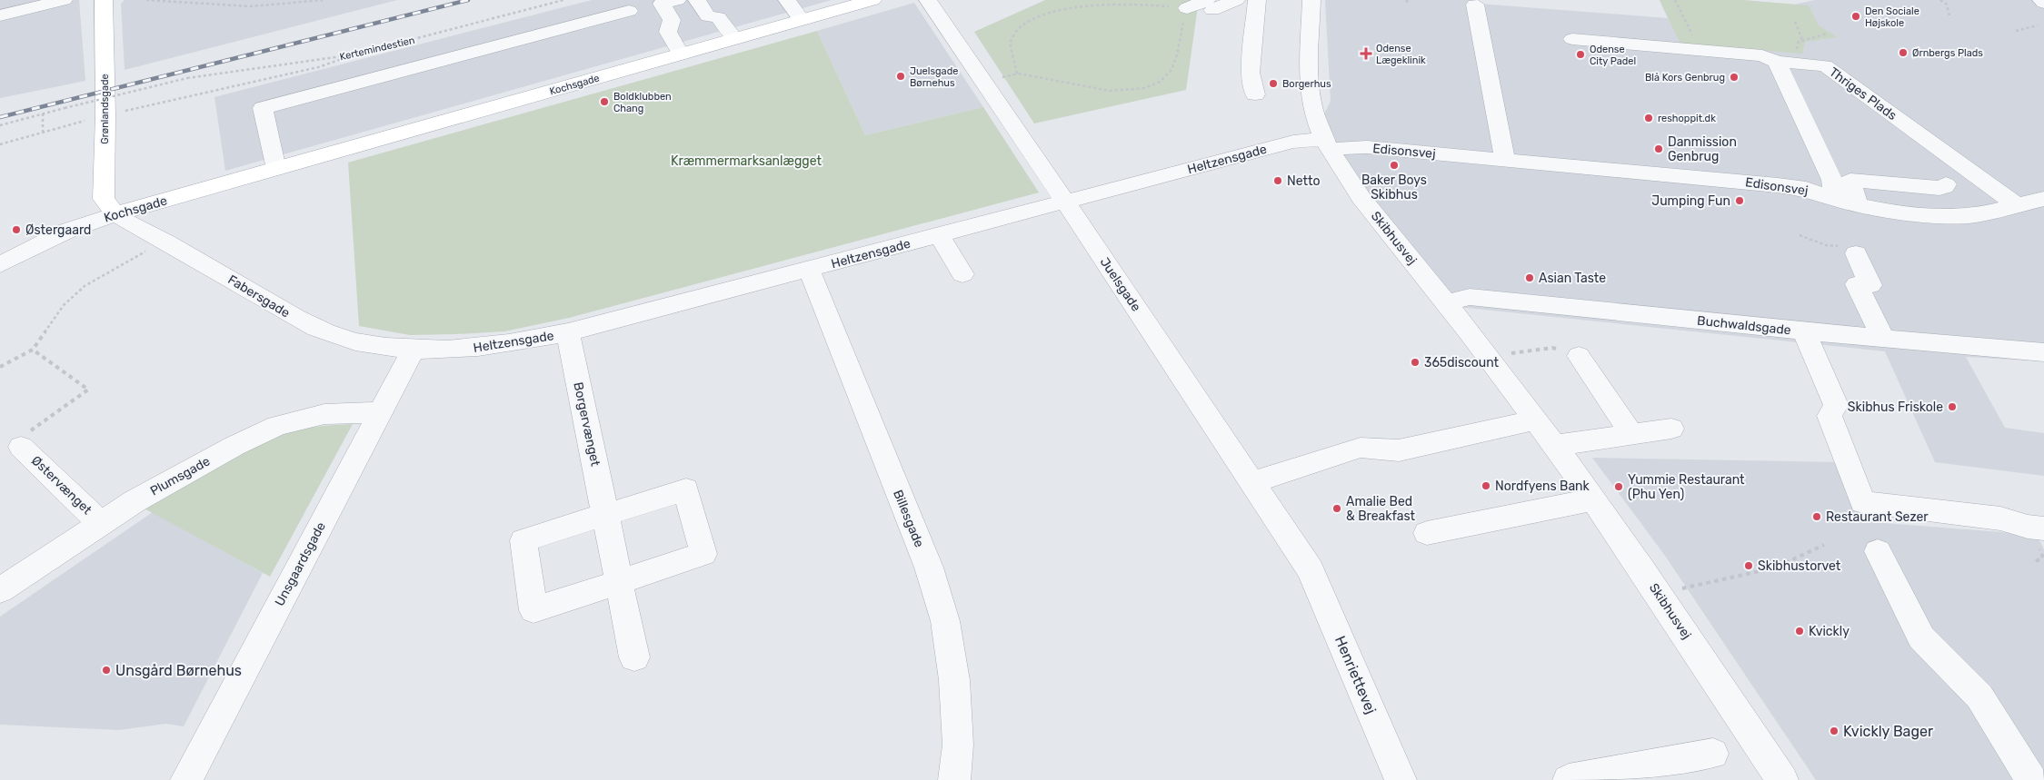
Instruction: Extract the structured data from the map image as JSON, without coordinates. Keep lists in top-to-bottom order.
{
  "streets": {
    "main road": ["Kochsgade", "Grønlandsgade"],
    "street": [
      "Thriges Plads",
      "Edisonsvej",
      "Heltzensgade",
      "Skibhusvej",
      "Juelsgade",
      "Fabersgade",
      "Buchwaldsgade",
      "Borgervænget",
      "Plumsgade",
      "Østervænget",
      "Billesgade",
      "Unsgaardsgade",
      "Henriettevej"
    ],
    "path": ["Kertemindestien"]
  },
  "crossings": [
    ["Kochsgade", "Grønlandsgade"],
    ["Kochsgade", "Fabersgade"],
    ["Thriges Plads", "Edisonsvej"],
    ["Grønlandsgade", "Fabersgade"],
    ["Edisonsvej", "Heltzensgade"],
    ["Edisonsvej", "Skibhusvej"],
    ["Heltzensgade", "Skibhusvej"],
    ["Heltzensgade", "Juelsgade"],
    ["Heltzensgade", "Fabersgade"],
    ["Heltzensgade", "Borgervænget"],
    ["Heltzensgade", "Billesgade"],
    ["Heltzensgade", "Unsgaardsgade"],
    ["Skibhusvej", "Buchwaldsgade"],
    ["Juelsgade", "Henriettevej"],
    ["Fabersgade", "Unsgaardsgade"],
    ["Plumsgade", "Østervænget"],
    ["Plumsgade", "Unsgaardsgade"]
  ],
  "parks": ["Kræmmermarksanlægget"],
  "places": {
    "other": [
      "Den Sociale Højskole",
      "Ørnbergs Plads",
      "Odense City Padel",
      "Juelsgade Børnehus",
      "Blå Kors Genbrug",
      "Borgerhus",
      "Boldklubben Chang",
      "reshoppit.dk",
      "Danmission Genbrug",
      "Baker Boys Skibhus",
      "Netto",
      "Jumping Fun",
      "Østergaard",
      "Asian Taste",
      "365discount",
      "Skibhus Friskole",
      "Nordfyens Bank",
      "Yummie Restaurant (Phu Yen)",
      "Amalie Bed & Breakfast",
      "Restaurant Sezer",
      "Skibhustorvet",
      "Kvickly",
      "Unsgård Børnehus",
      "Kvickly Bager"
    ],
    "health": ["Odense Lægeklinik"]
  }
}
